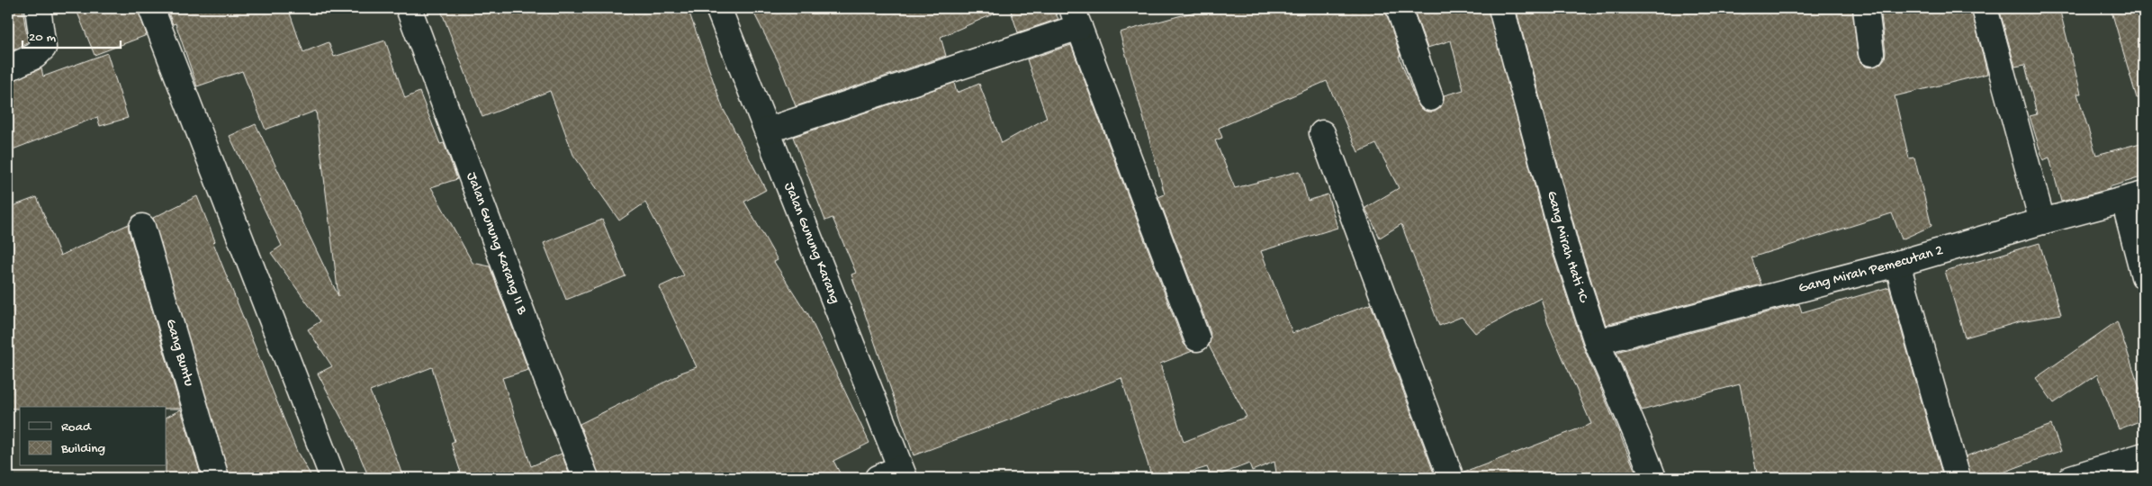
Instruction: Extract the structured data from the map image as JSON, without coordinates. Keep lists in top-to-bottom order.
{
  "streets": {
    "street": [
      "Jalan Gunung Karang II B",
      "Jalan Gunung Karang",
      "Gang Mirah Hati 1C",
      "Gang Mirah Pemecutan 2",
      "Gang Buntu"
    ]
  },
  "crossings": [
    ["Gang Mirah Hati 1C", "Gang Mirah Pemecutan 2"]
  ],
  "legend": ["Road", "Building"],
  "scale_bar": "20 m"
}
